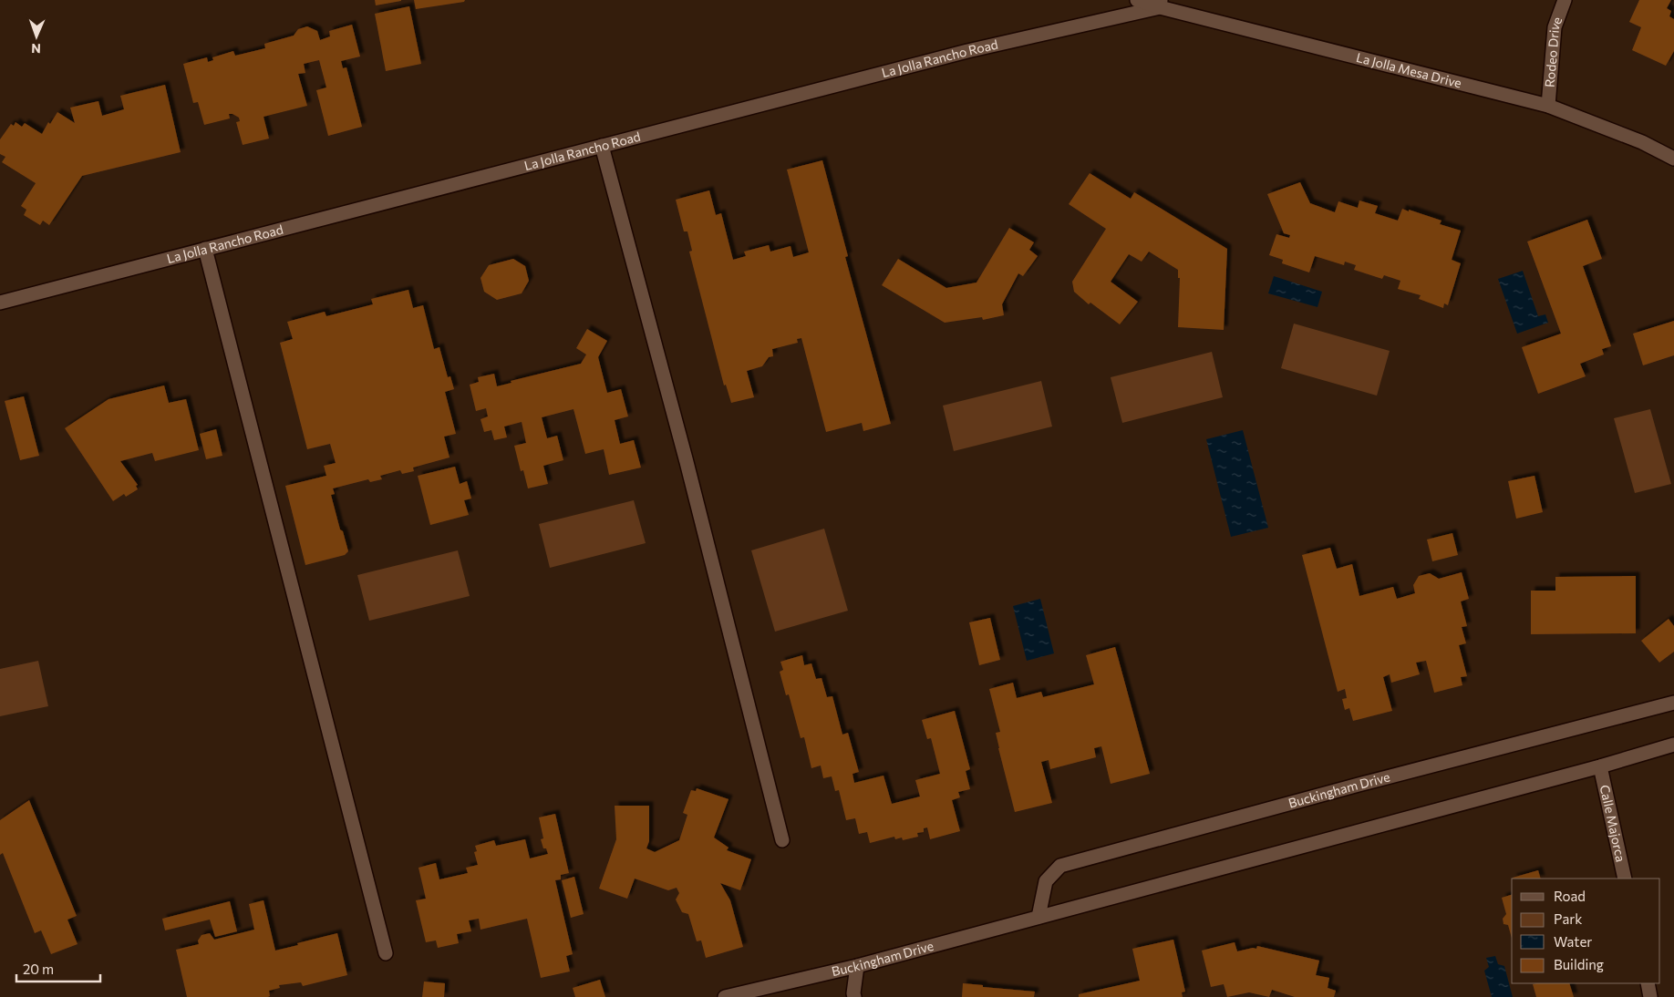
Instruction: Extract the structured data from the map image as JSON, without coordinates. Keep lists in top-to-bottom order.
{
  "streets": {
    "street": [
      "Rodeo Drive",
      "La Jolla Rancho Road",
      "La Jolla Mesa Drive",
      "Buckingham Drive",
      "Calle Majorca"
    ]
  },
  "crossings": [
    ["Rodeo Drive", "La Jolla Mesa Drive"],
    ["La Jolla Rancho Road", "La Jolla Mesa Drive"],
    ["Buckingham Drive", "Calle Majorca"]
  ],
  "legend": [
    "Road",
    "Park",
    "Water",
    "Building"
  ],
  "scale_bar": "20 m",
  "north": "bottom"
}
